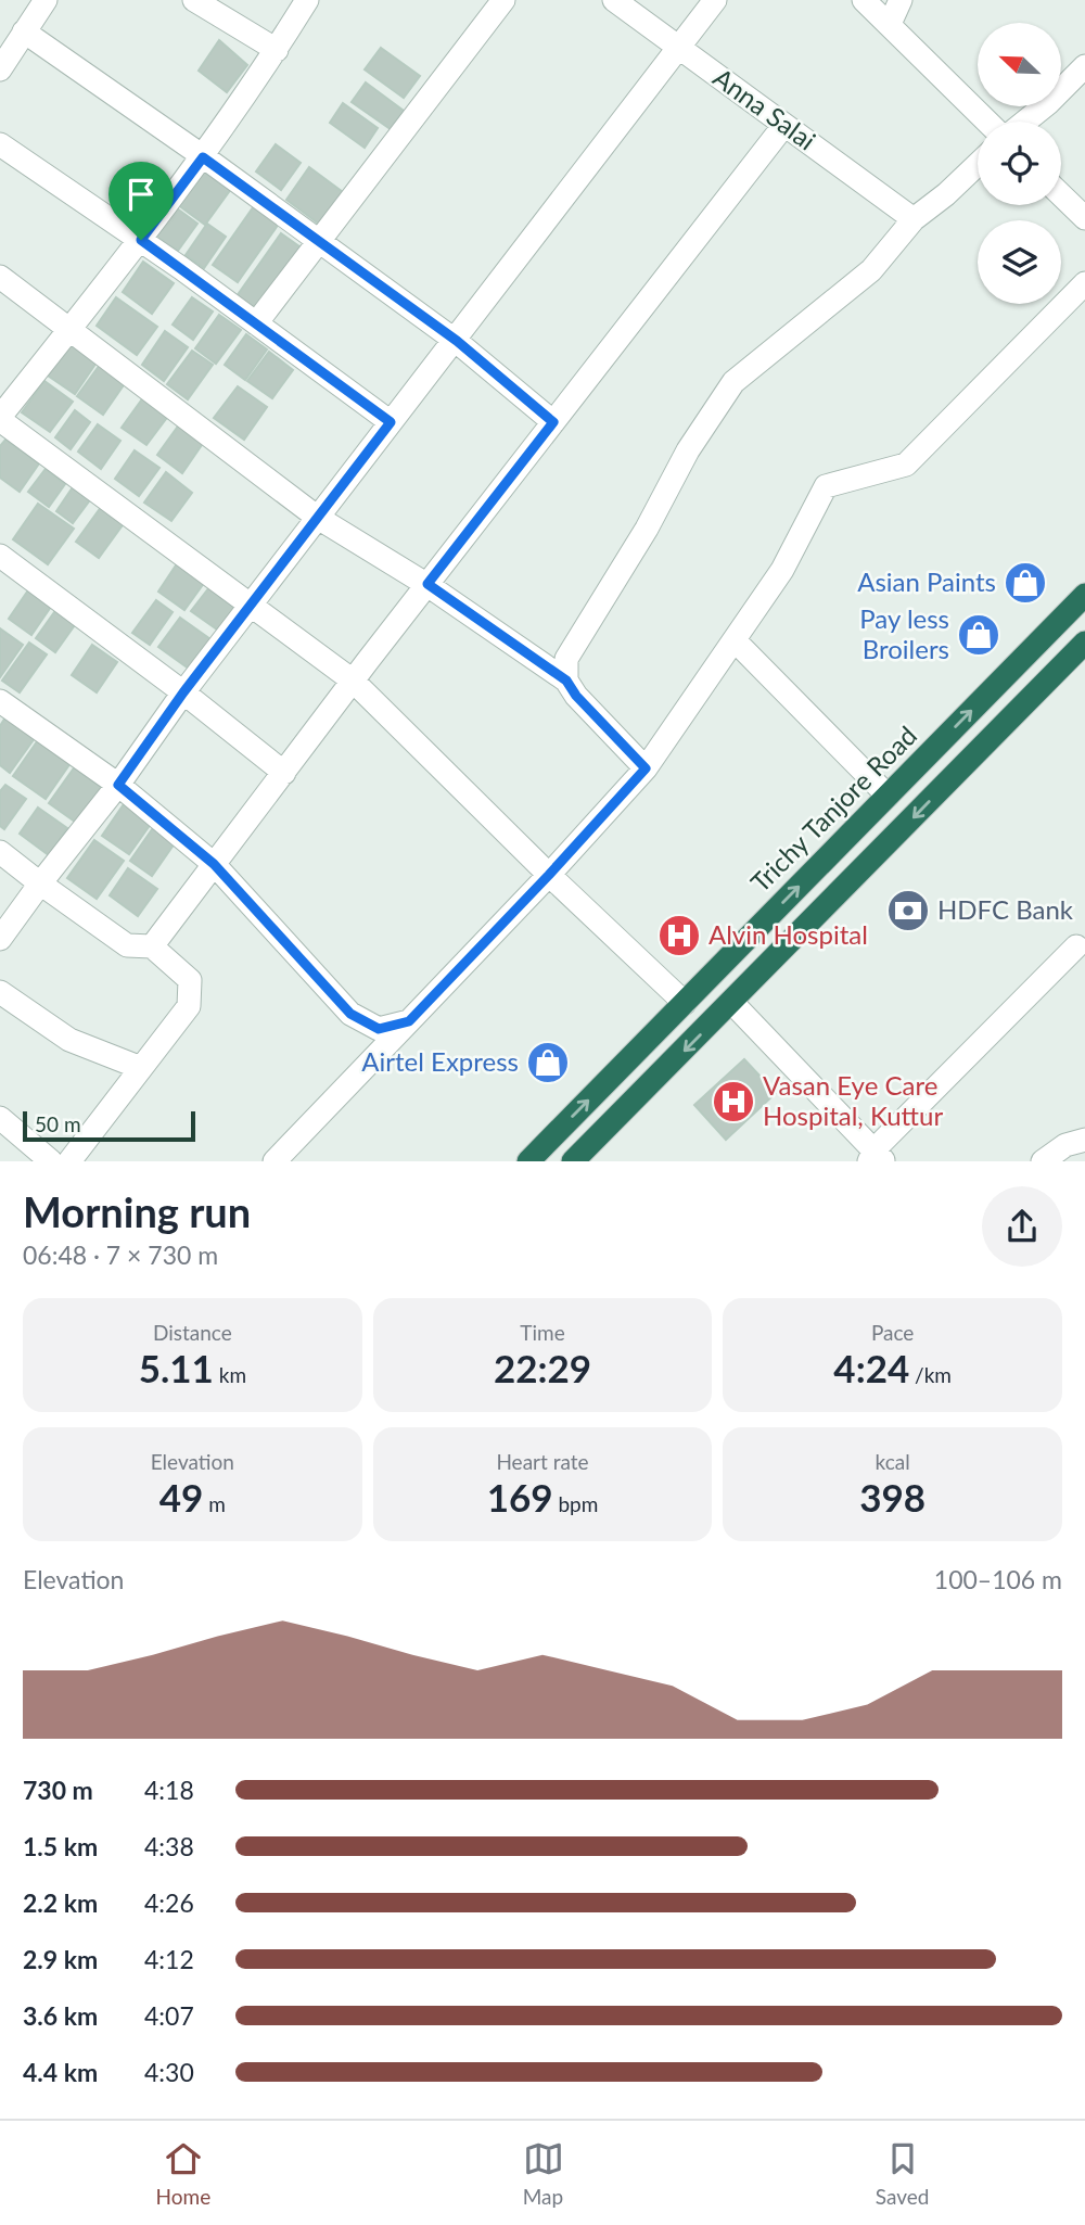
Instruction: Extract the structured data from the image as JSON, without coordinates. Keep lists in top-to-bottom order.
{
  "streets": {
    "highway": ["Trichy Tanjore Road"],
    "street": ["Anna Salai"]
  },
  "places": {
    "shop": ["Asian Paints", "Pay less Broilers", "Airtel Express"],
    "bank": ["HDFC Bank"],
    "hospital": ["Alvin Hospital", "Vasan Eye Care Hospital, Kuttur"]
  },
  "scale_bar": "50 m",
  "north": "top left",
  "page": {
    "scale": "50 m",
    "heading": ["Morning run", "06:48 · 7 × 730 m"],
    "stats": [
      ["Distance", "5.11 km"],
      ["Time", "22:29"],
      ["Pace", "4:24 /km"],
      ["Elevation", "49 m"],
      ["Heart rate", "169 bpm"],
      ["kcal", "398"]
    ],
    "chart": ["Elevation", "100–106 m"],
    "list": [
      {
        "name": "730 m",
        "note": "4:18"
      },
      {
        "name": "1.5 km",
        "note": "4:38"
      },
      {
        "name": "2.2 km",
        "note": "4:26"
      },
      {
        "name": "2.9 km",
        "note": "4:12"
      },
      {
        "name": "3.6 km",
        "note": "4:07"
      },
      {
        "name": "4.4 km",
        "note": "4:30"
      }
    ],
    "tabs": ["Home", "Map", "Saved"]
  }
}
